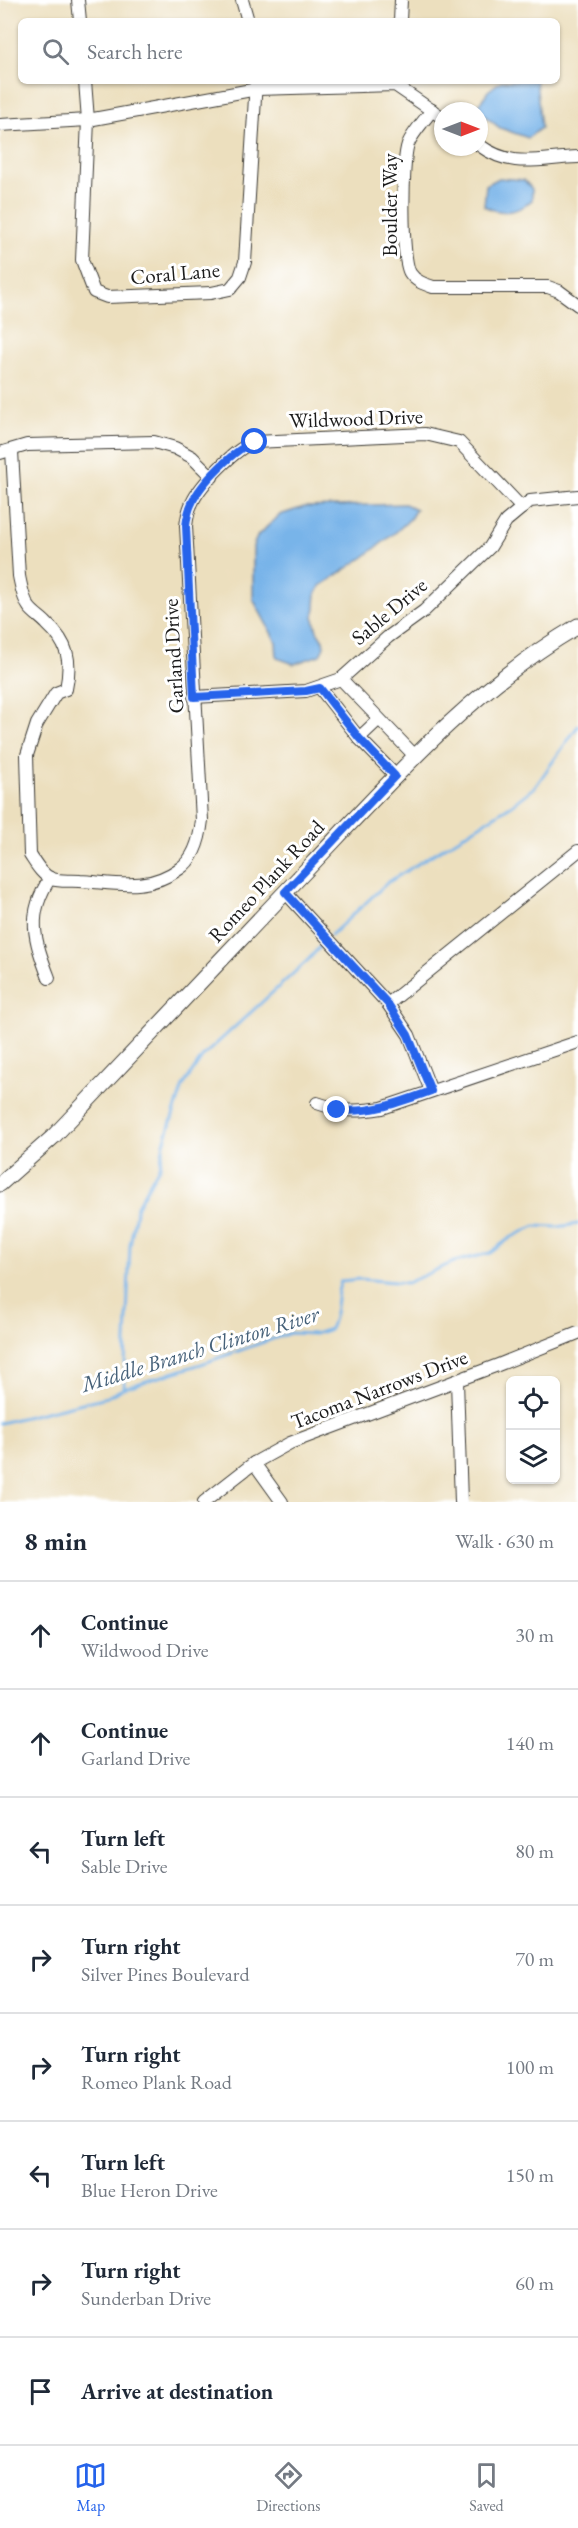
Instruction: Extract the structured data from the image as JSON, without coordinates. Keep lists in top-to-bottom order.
{
  "streets": {
    "street": [
      "Boulder Way",
      "Coral Lane",
      "Wildwood Drive",
      "Sable Drive",
      "Garland Drive",
      "Romeo Plank Road",
      "Tacoma Narrows Drive"
    ]
  },
  "crossings": [
    ["Wildwood Drive", "Sable Drive"],
    ["Wildwood Drive", "Garland Drive"],
    ["Sable Drive", "Garland Drive"]
  ],
  "water": ["Middle Branch Clinton River"],
  "north": "right",
  "page": {
    "search": "Search here",
    "heading": ["8 min", "Walk · 630 m"],
    "list": [
      ["Continue", "Wildwood Drive", "30 m"],
      ["Continue", "Garland Drive", "140 m"],
      ["Turn left", "Sable Drive", "80 m"],
      ["Turn right", "Silver Pines Boulevard", "70 m"],
      ["Turn right", "Romeo Plank Road", "100 m"],
      ["Turn left", "Blue Heron Drive", "150 m"],
      ["Turn right", "Sunderban Drive", "60 m"],
      "Arrive at destination"
    ],
    "nav": ["Map", "Directions", "Saved"]
  }
}
